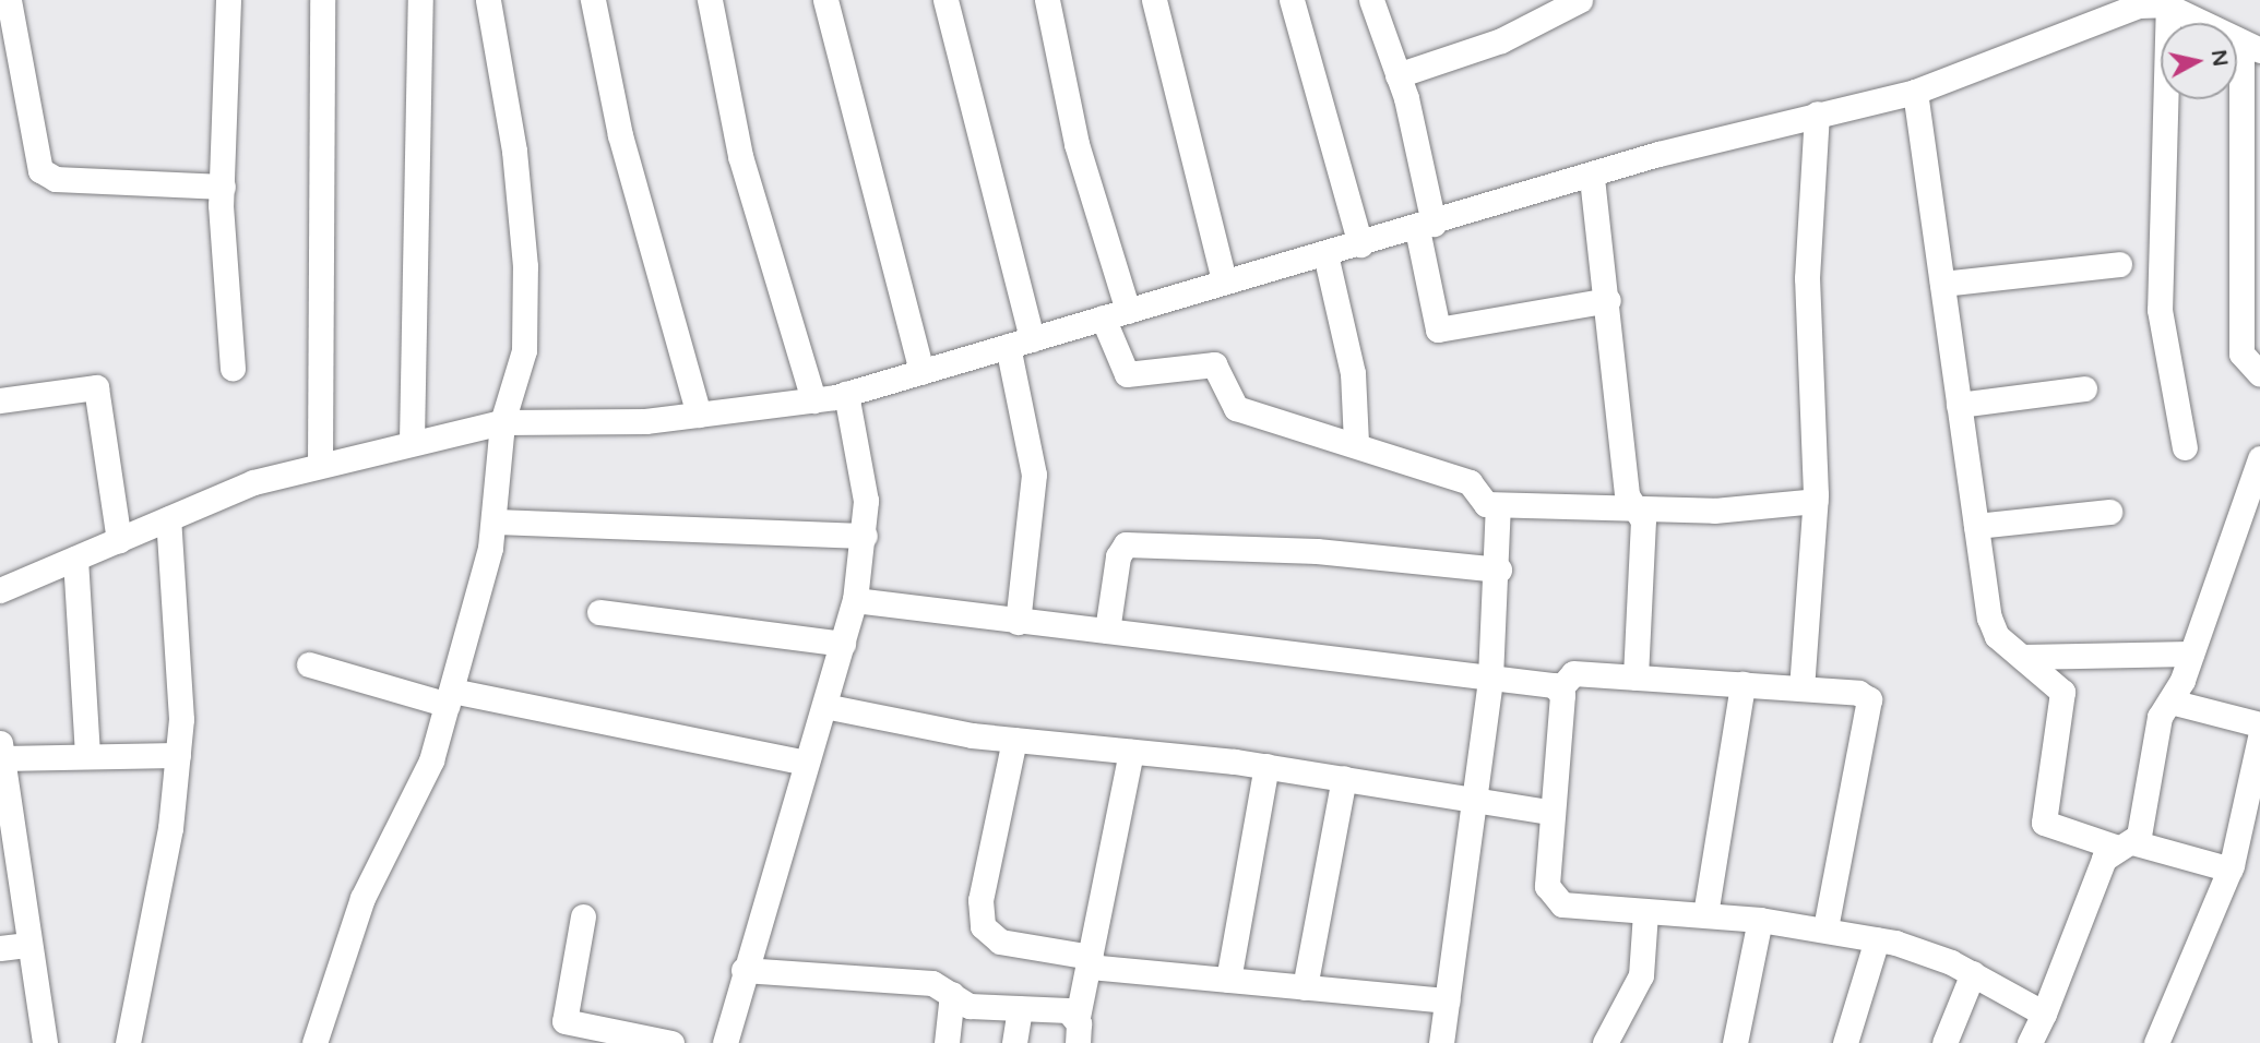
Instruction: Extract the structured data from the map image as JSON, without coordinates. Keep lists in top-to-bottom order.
{
  "north": "right"
}
